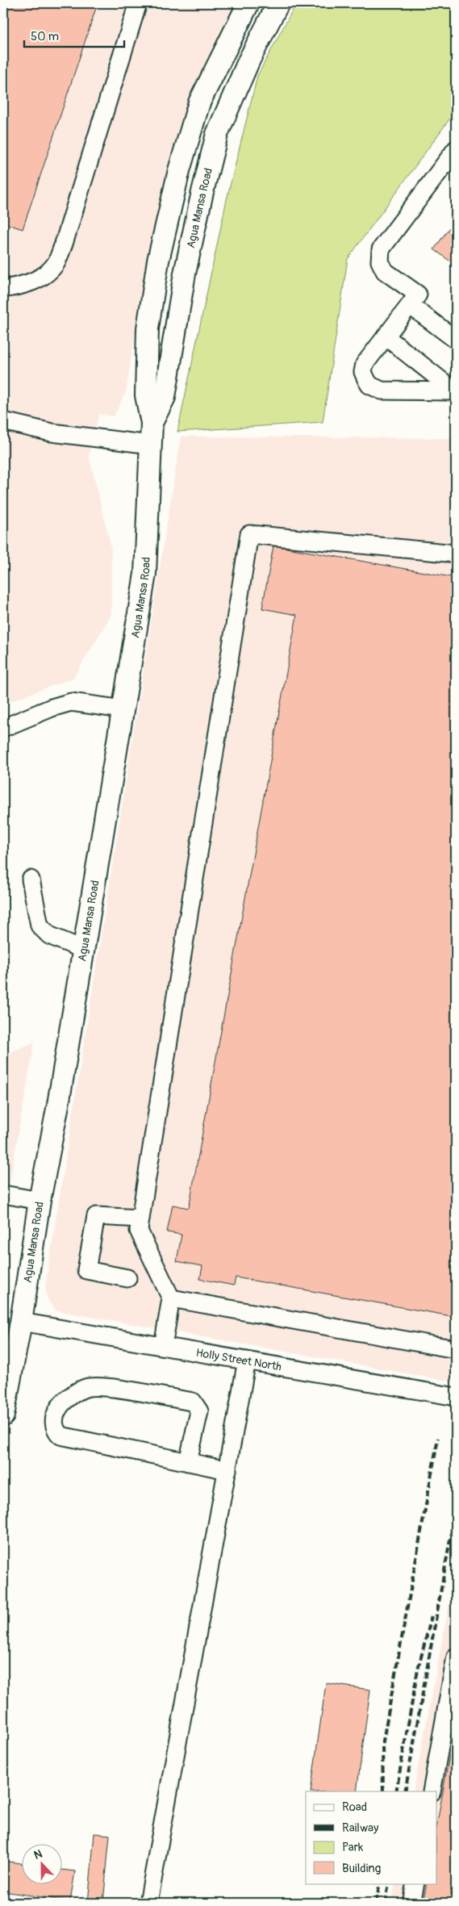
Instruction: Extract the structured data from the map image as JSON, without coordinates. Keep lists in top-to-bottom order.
{
  "streets": {
    "main road": ["Agua Mansa Road"],
    "street": ["Holly Street North"]
  },
  "crossings": [
    ["Agua Mansa Road", "Holly Street North"]
  ],
  "legend": [
    "Road",
    "Railway",
    "Park",
    "Building"
  ],
  "scale_bar": "50 m",
  "north": "top"
}
